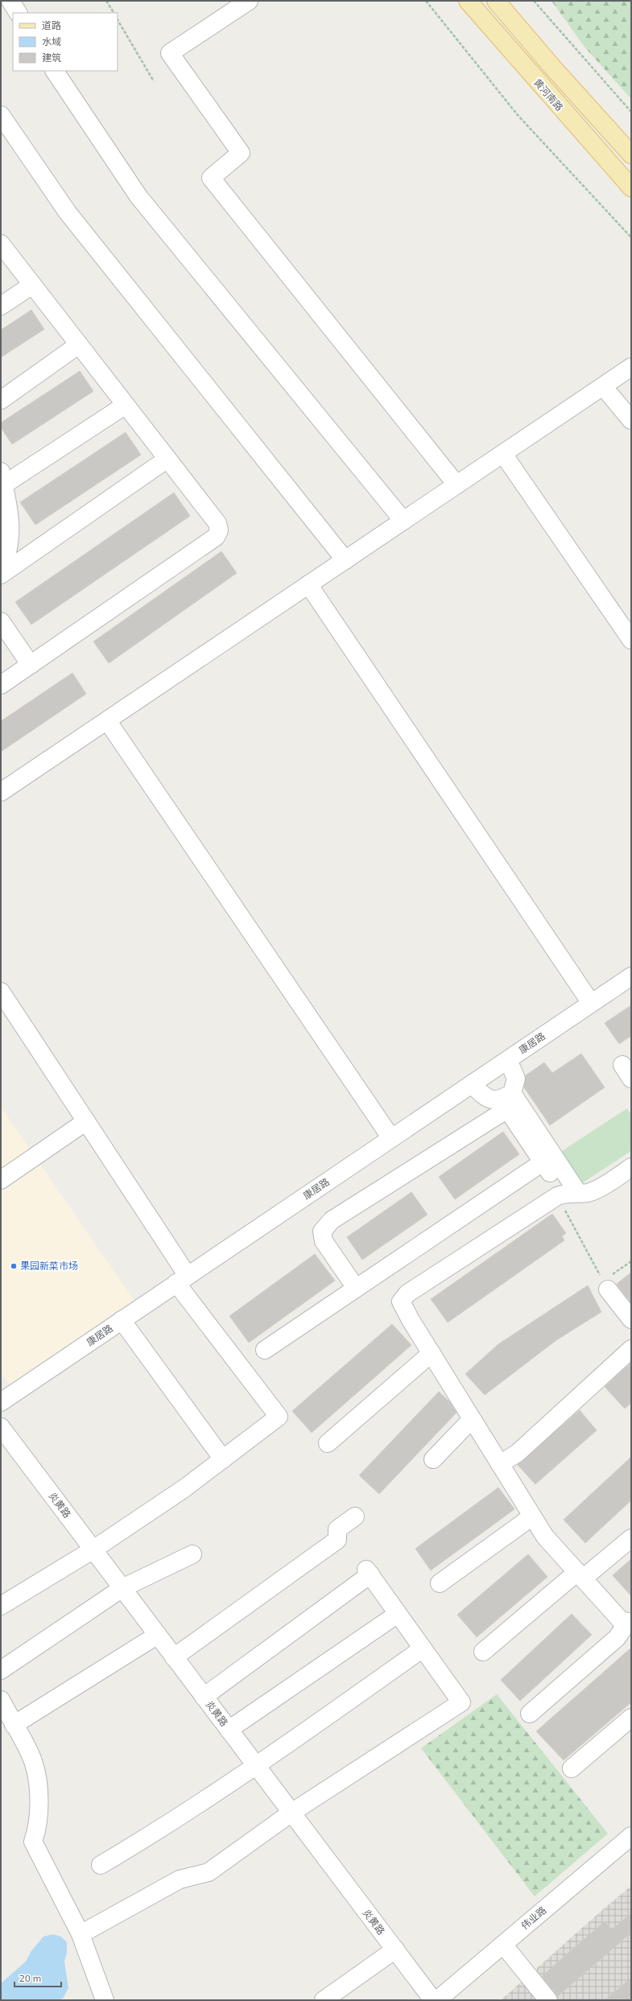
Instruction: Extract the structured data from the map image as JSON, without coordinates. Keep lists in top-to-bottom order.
{
  "streets": {
    "main road": ["黄河南路"],
    "street": ["康居路", "炎黄路", "伟业路"]
  },
  "places": ["果园新菜市场"],
  "legend": ["道路", "水域", "建筑"],
  "scale_bar": "20 m"
}
